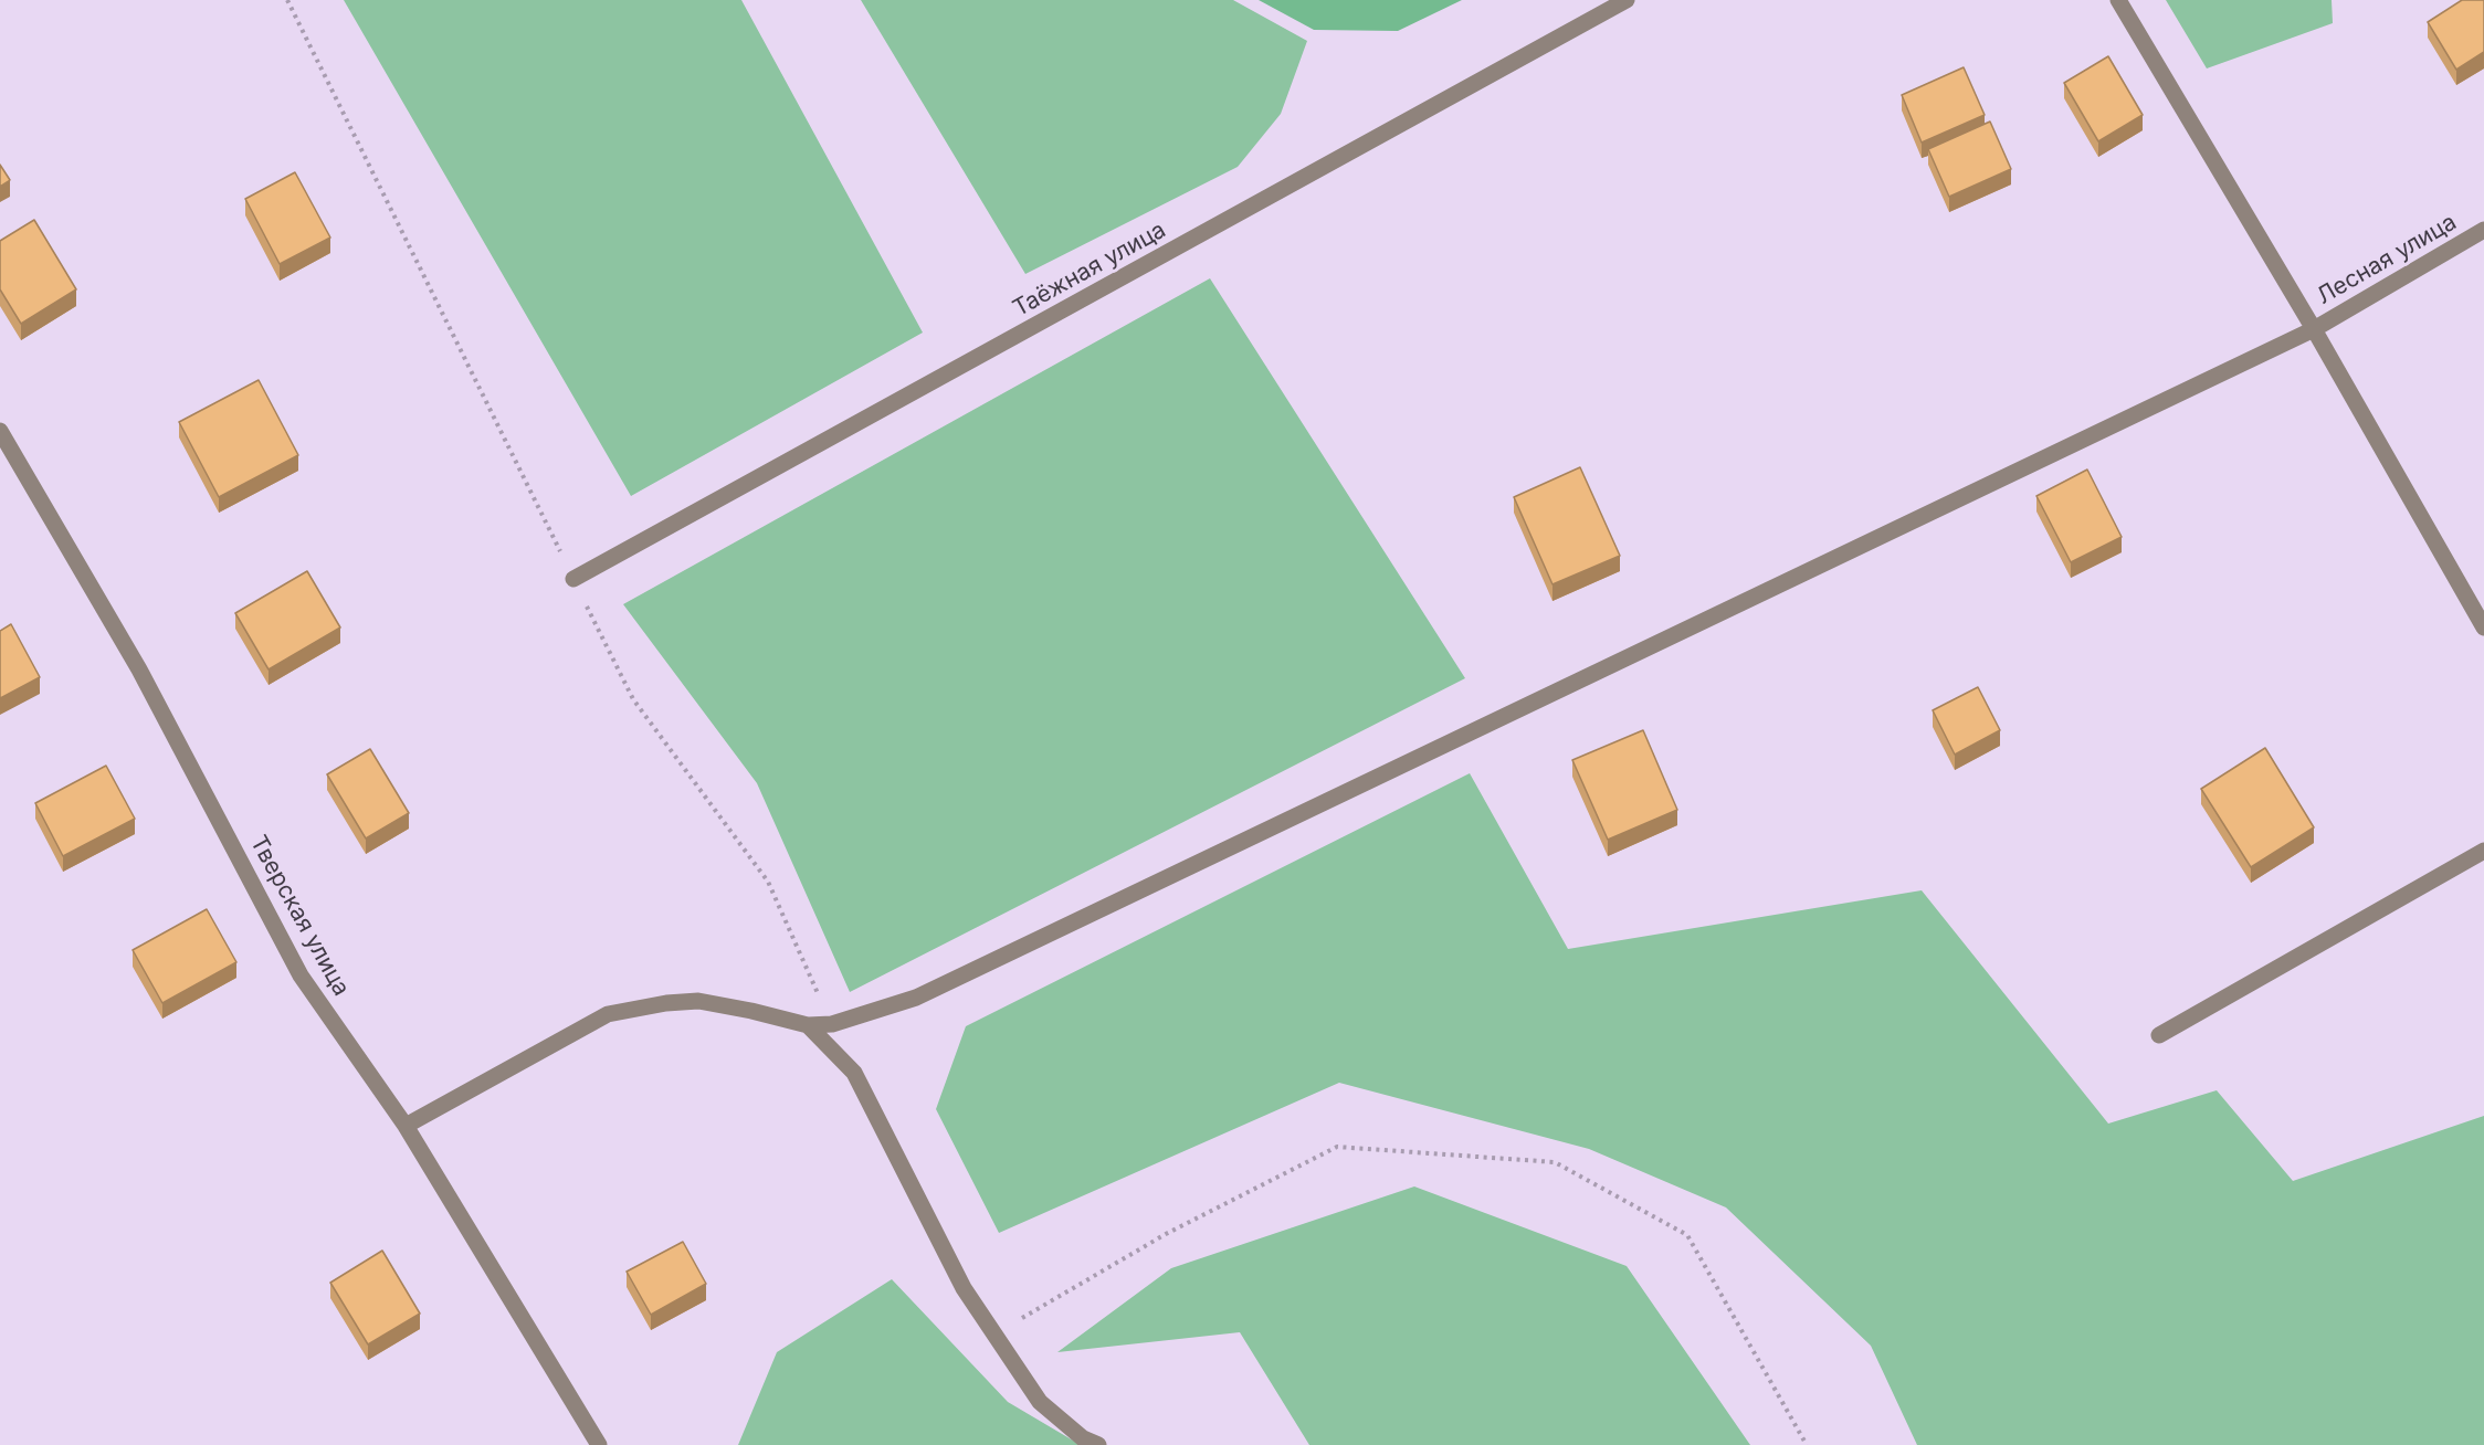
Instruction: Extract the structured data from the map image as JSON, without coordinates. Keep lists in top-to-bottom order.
{
  "streets": {
    "street": ["Лесная улица", "Таёжная улица", "Тверская улица"]
  }
}
